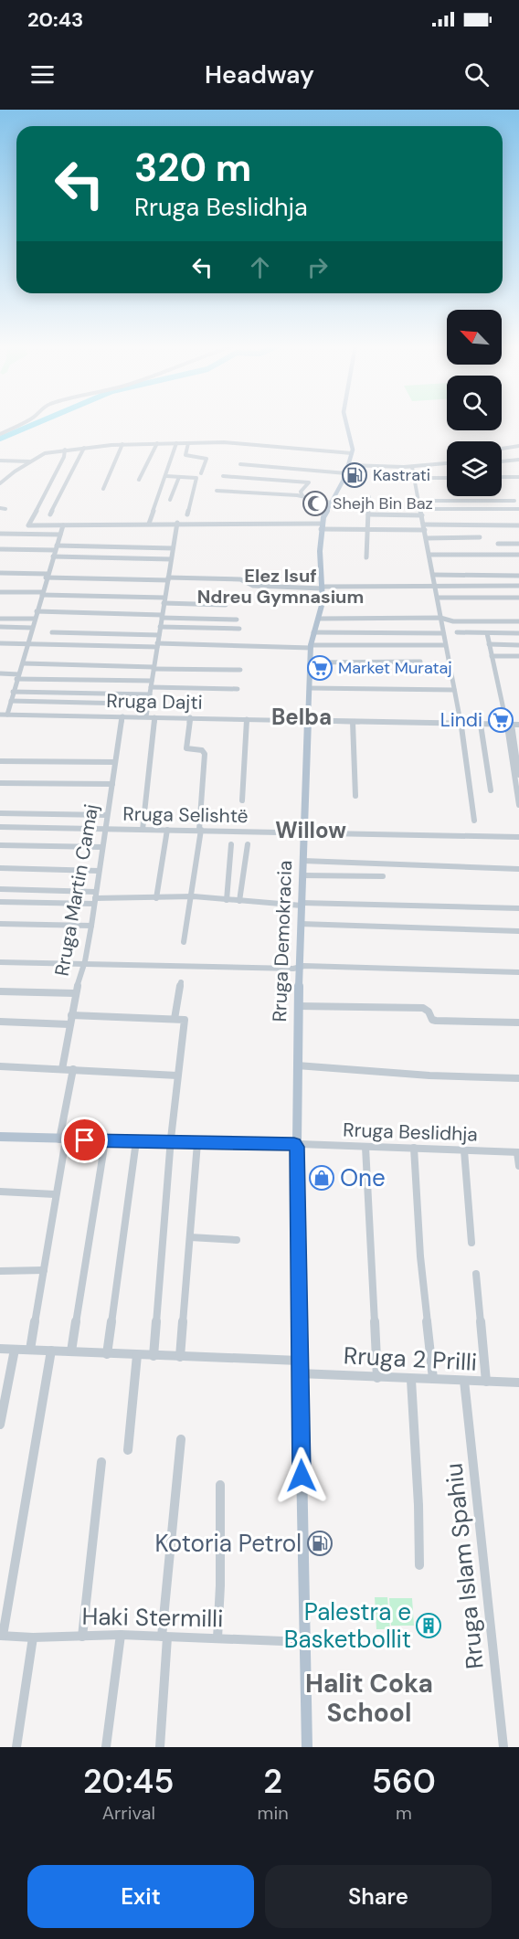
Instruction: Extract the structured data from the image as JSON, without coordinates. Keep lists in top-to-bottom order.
{
  "streets": {
    "main road": ["Rruga Demokracia", "Rruga Beslidhja"],
    "street": [
      "Rruga Dajti",
      "Rruga Selishtë",
      "Rruga Martin Camaj",
      "Rruga 2 Prilli",
      "Rruga Islam Spahiu",
      "Haki Stermilli"
    ]
  },
  "crossings": [
    ["Rruga Dajti", "Rruga Martin Camaj"],
    ["Rruga Dajti", "Rruga Demokracia"],
    ["Rruga Selishtë", "Rruga Martin Camaj"],
    ["Rruga Selishtë", "Rruga Demokracia"],
    ["Rruga Demokracia", "Rruga Beslidhja"],
    ["Rruga Demokracia", "Rruga 2 Prilli"],
    ["Rruga Demokracia", "Haki Stermilli"],
    ["Rruga 2 Prilli", "Rruga Islam Spahiu"]
  ],
  "districts": [
    "Elez Isuf Ndreu Gymnasium",
    "Belba",
    "Willow",
    "Halit Coka School"
  ],
  "places": {
    "fuel station": ["Kastrati", "Kotoria Petrol"],
    "mosque": ["Shejh Bin Baz"],
    "supermarket": ["Market Murataj", "Lindi"],
    "shop": ["One"],
    "building": ["Palestra e Basketbollit"]
  },
  "north": "top left",
  "page": {
    "status": "20:43",
    "header": "Headway",
    "turn": ["320 m", "Rruga Beslidhja"],
    "eta": [
      "20:45",
      "Arrival",
      "2",
      "min",
      "560",
      "m"
    ],
    "buttons": ["Exit", "Share"]
  }
}
